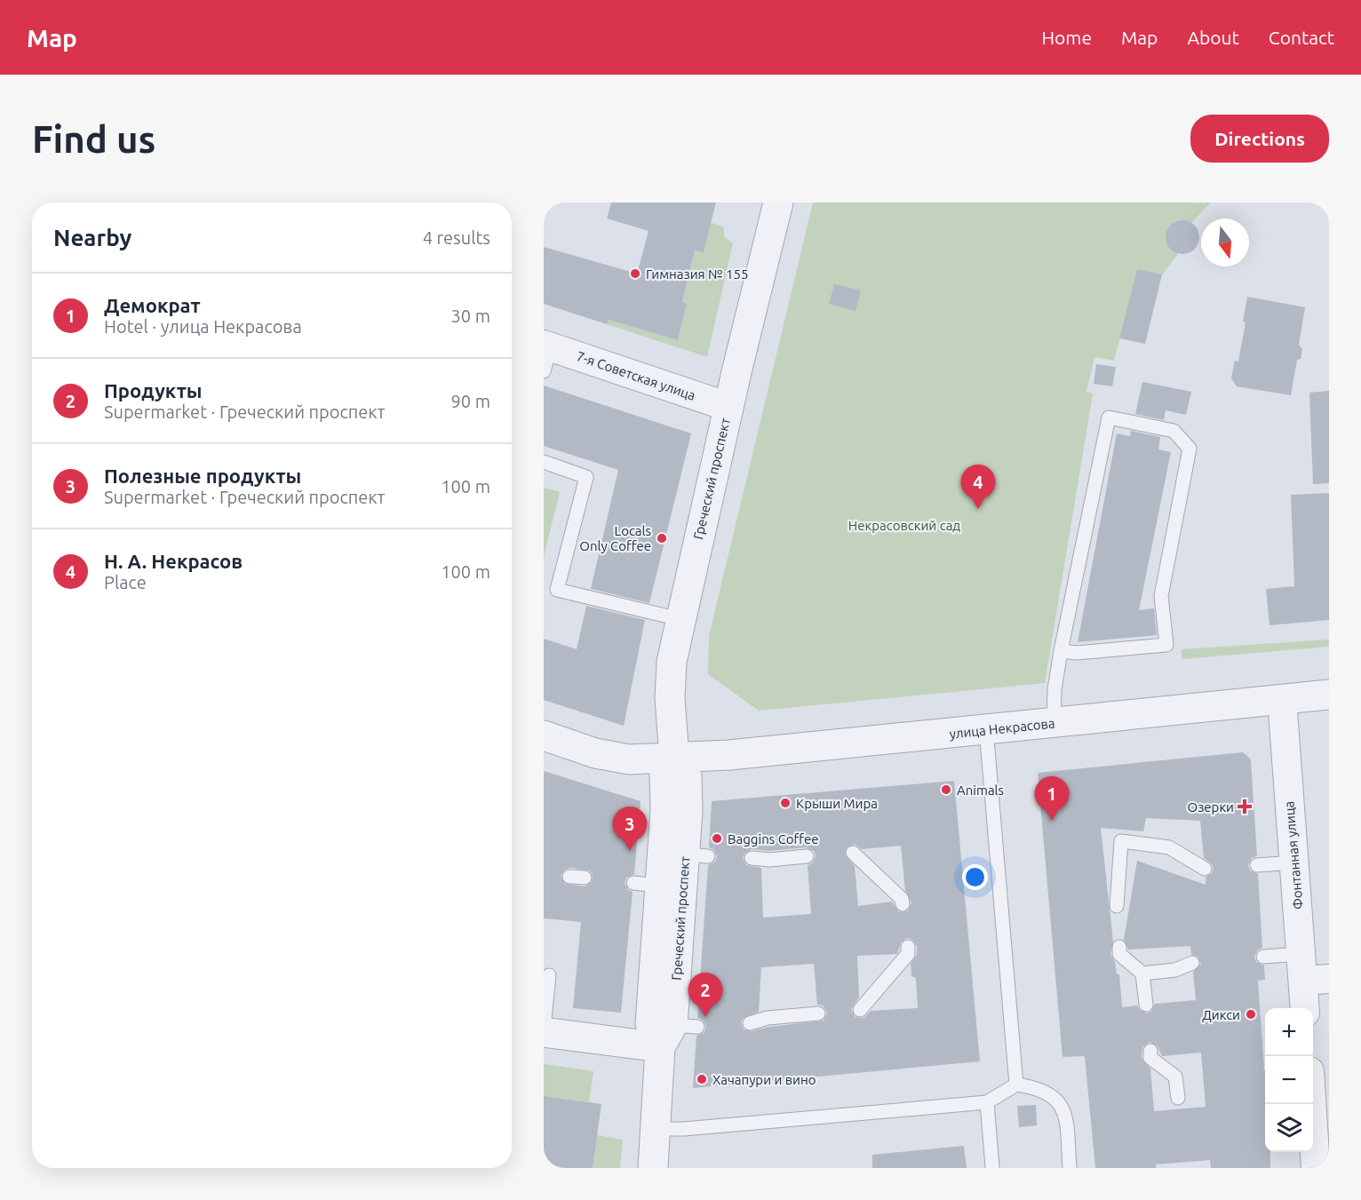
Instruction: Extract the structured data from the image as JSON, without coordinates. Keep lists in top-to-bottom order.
{
  "streets": {
    "street": [
      "7-я Советская улица",
      "Греческий проспект",
      "улица Некрасова",
      "Фонтанная улица"
    ]
  },
  "crossings": [
    ["7-я Советская улица", "Греческий проспект"],
    ["Греческий проспект", "улица Некрасова"],
    ["улица Некрасова", "Фонтанная улица"]
  ],
  "parks": ["Некрасовский сад"],
  "places": {
    "other": [
      "Гимназия № 155",
      "Locals Only Coffee",
      "Animals",
      "Крыши Мира",
      "Baggins Coffee",
      "Дикси",
      "Хачапури и вино"
    ],
    "health": ["Озерки"]
  },
  "north": "bottom",
  "page": {
    "header": "Map",
    "nav": [
      "Home",
      "Map",
      "About",
      "Contact"
    ],
    "buttons": "Directions",
    "title": "Find us",
    "heading": ["Nearby", "4 results"],
    "list": [
      {
        "mark": "1",
        "name": "Демократ",
        "note": "Hotel · улица Некрасова",
        "value": "30 m"
      },
      {
        "mark": "2",
        "name": "Продукты",
        "note": "Supermarket · Греческий проспект",
        "value": "90 m"
      },
      {
        "mark": "3",
        "name": "Полезные продукты",
        "note": "Supermarket · Греческий проспект",
        "value": "100 m"
      },
      {
        "mark": "4",
        "name": "Н. А. Некрасов",
        "note": "Place",
        "value": "100 m"
      }
    ],
    "pins": [
      "4",
      "1",
      "3",
      "2"
    ],
    "map_buttons": ["+", "−"]
  }
}
